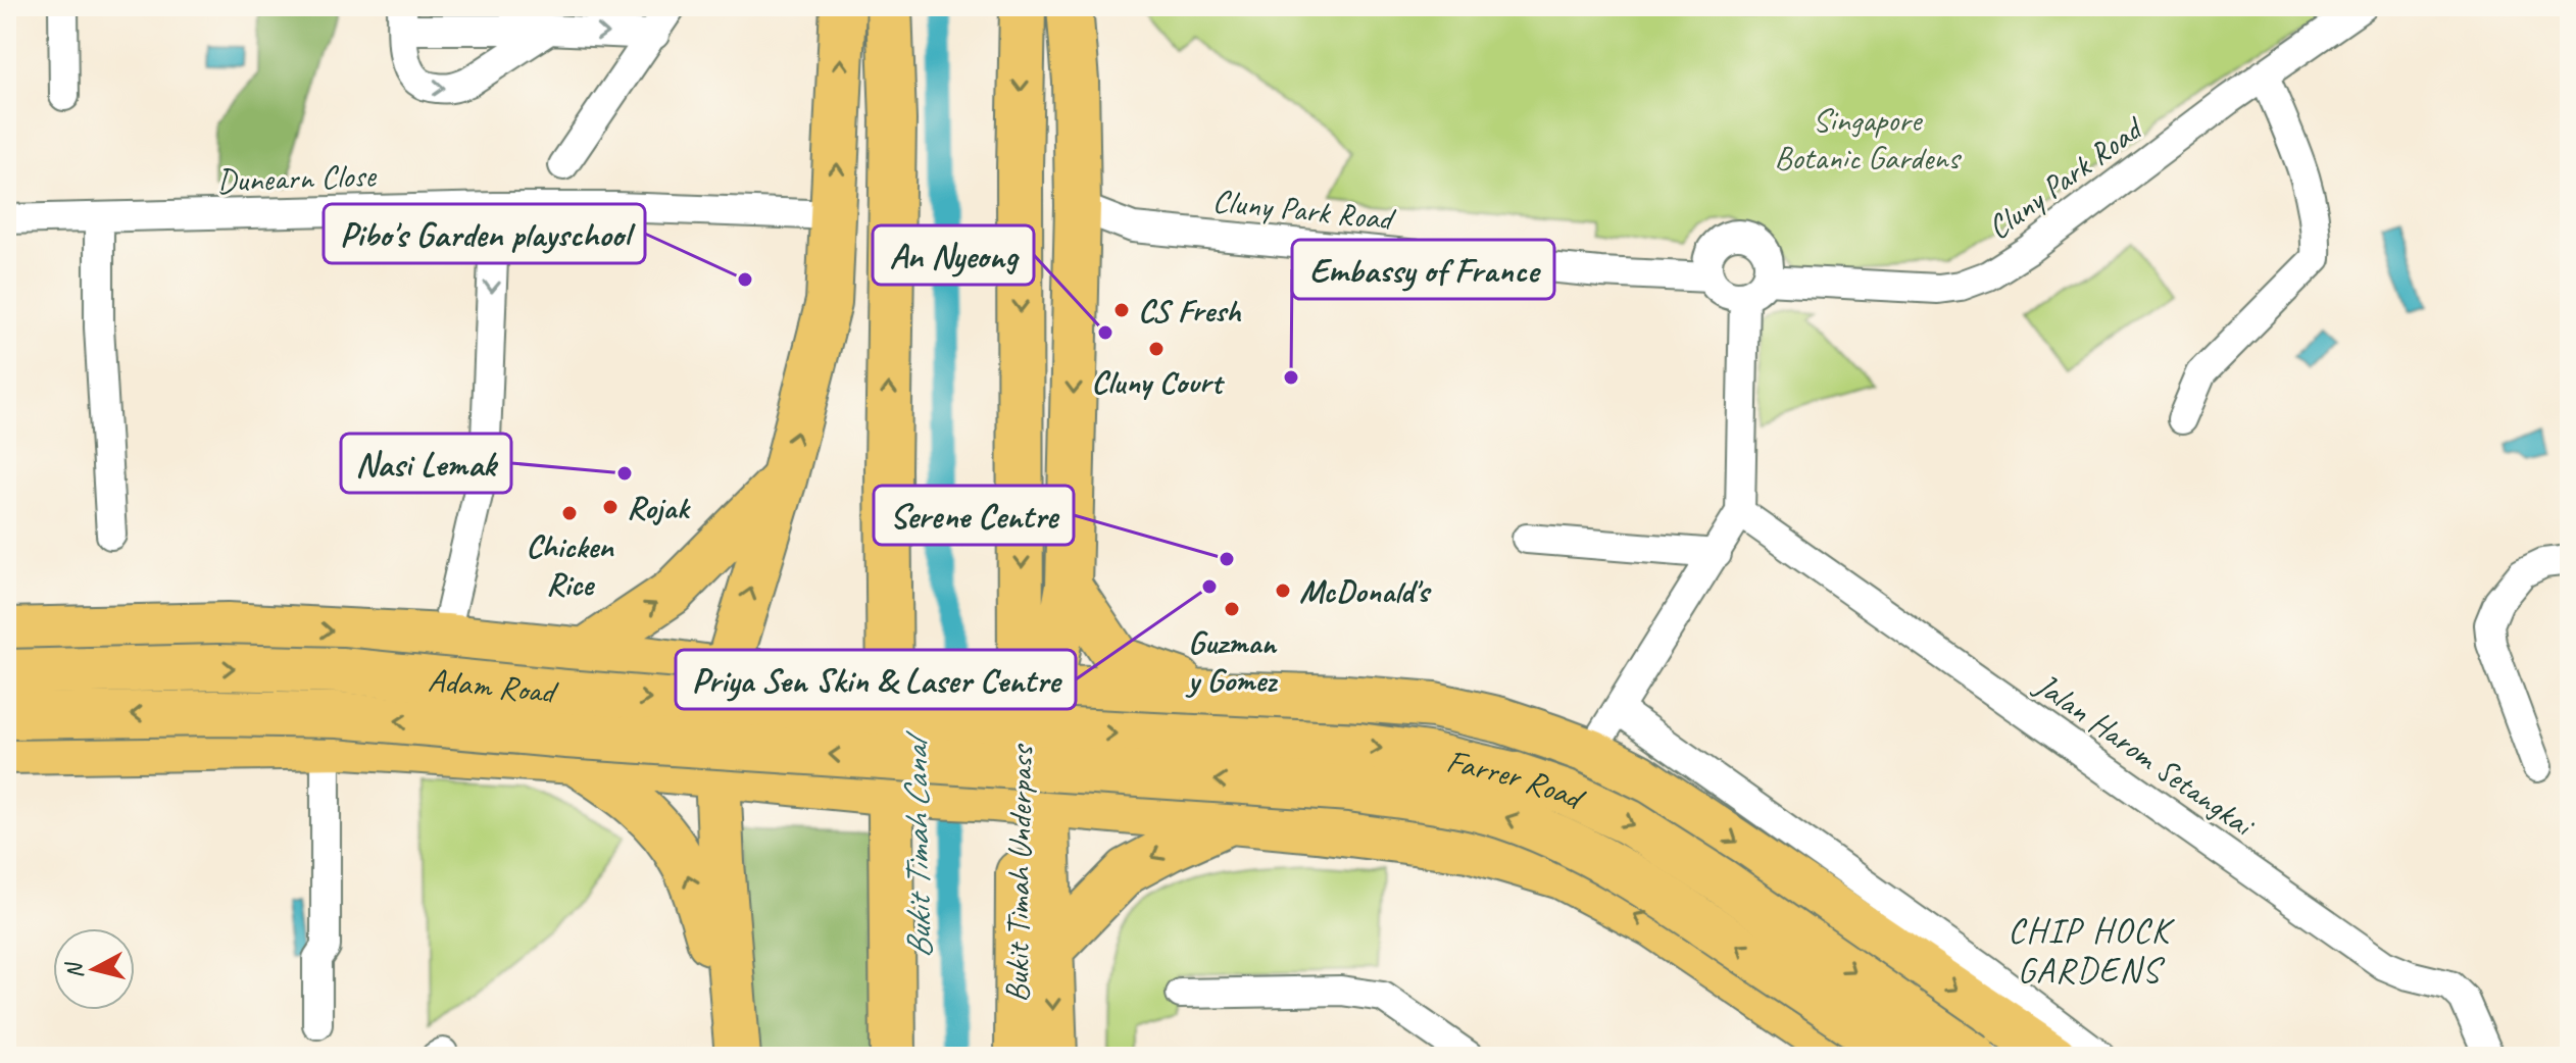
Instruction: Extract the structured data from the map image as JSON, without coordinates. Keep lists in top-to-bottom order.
{
  "streets": {
    "highway": ["Adam Road", "Farrer Road", "Bukit Timah Underpass"],
    "street": ["Dunearn Close", "Cluny Park Road", "Jalan Harom Setangkai"]
  },
  "crossings": [
    ["Adam Road", "Farrer Road"]
  ],
  "districts": ["CHIP HOCK GARDENS"],
  "water": ["Bukit Timah Canal"],
  "parks": ["Singapore Botanic Gardens"],
  "places": [
    "Pibo's Garden playschool",
    "CS Fresh",
    "An Nyeong",
    "Cluny Court",
    "Embassy of France",
    "Nasi Lemak",
    "Rojak",
    "Chicken Rice",
    "Serene Centre",
    "Priya Sen Skin & Laser Centre",
    "McDonald's",
    "Guzman y Gomez"
  ],
  "north": "left"
}
